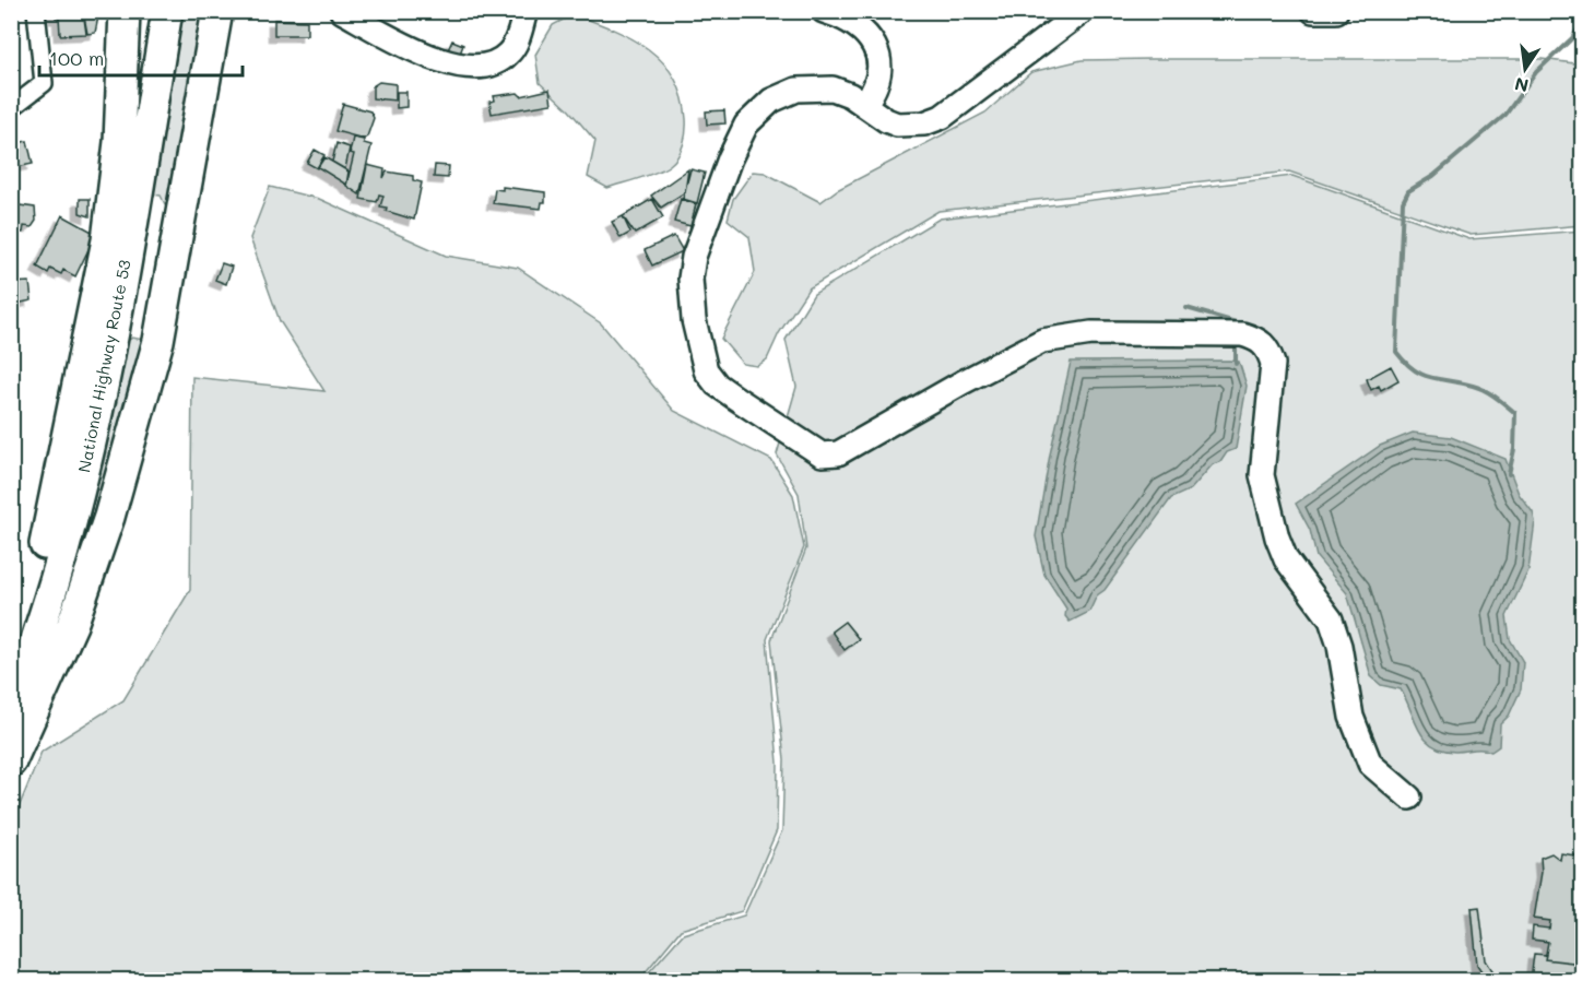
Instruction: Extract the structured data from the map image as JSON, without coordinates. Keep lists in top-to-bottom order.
{
  "streets": {
    "highway": ["National Highway Route 53"]
  },
  "scale_bar": "100 m",
  "north": "bottom"
}
